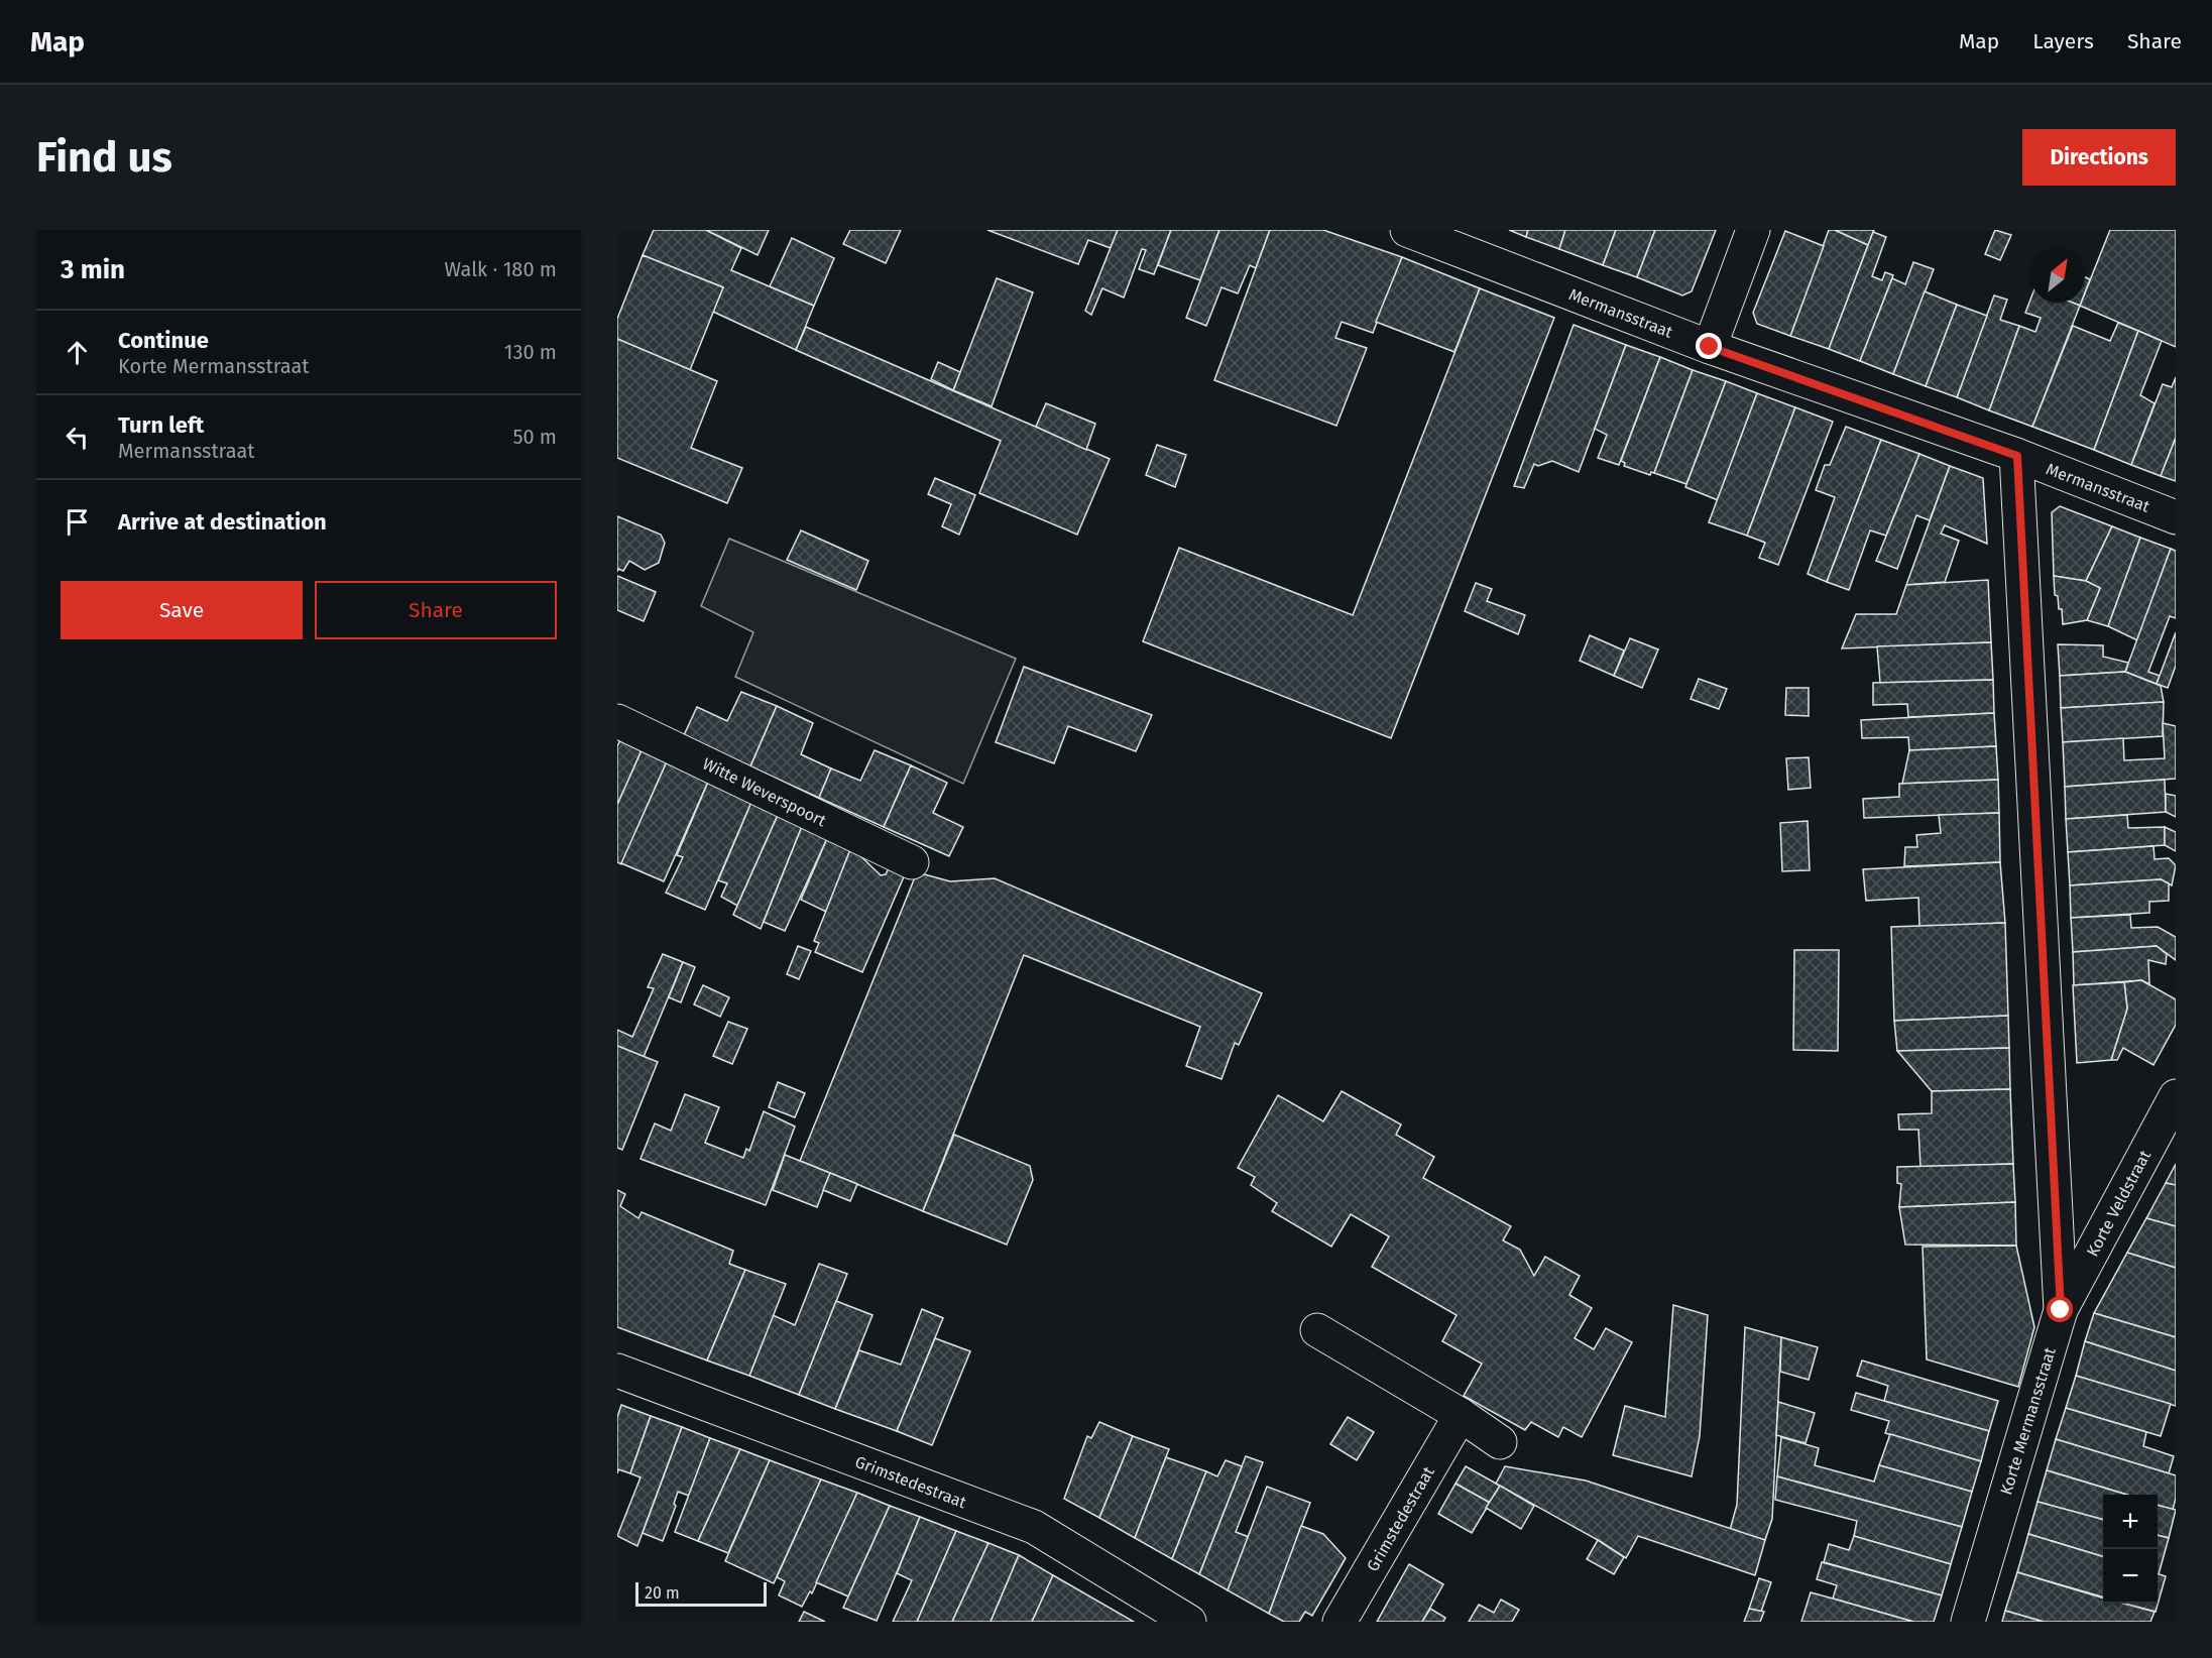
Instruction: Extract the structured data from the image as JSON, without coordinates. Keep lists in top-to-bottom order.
{
  "streets": {
    "street": [
      "Mermansstraat",
      "Witte Weverspoort",
      "Korte Veldstraat",
      "Korte Mermansstraat",
      "Grimstedestraat"
    ]
  },
  "crossings": [
    ["Mermansstraat", "Korte Mermansstraat"],
    ["Korte Veldstraat", "Korte Mermansstraat"]
  ],
  "scale_bar": "20 m",
  "north": "top right",
  "page": {
    "header": "Map",
    "nav": ["Map", "Layers", "Share"],
    "buttons": [
      "Directions",
      ["Save", "Share"]
    ],
    "title": "Find us",
    "heading": ["3 min", "Walk · 180 m"],
    "list": [
      ["Continue", "Korte Mermansstraat", "130 m"],
      ["Turn left", "Mermansstraat", "50 m"],
      "Arrive at destination"
    ],
    "map_buttons": ["+", "−"],
    "scale": "20 m"
  }
}
